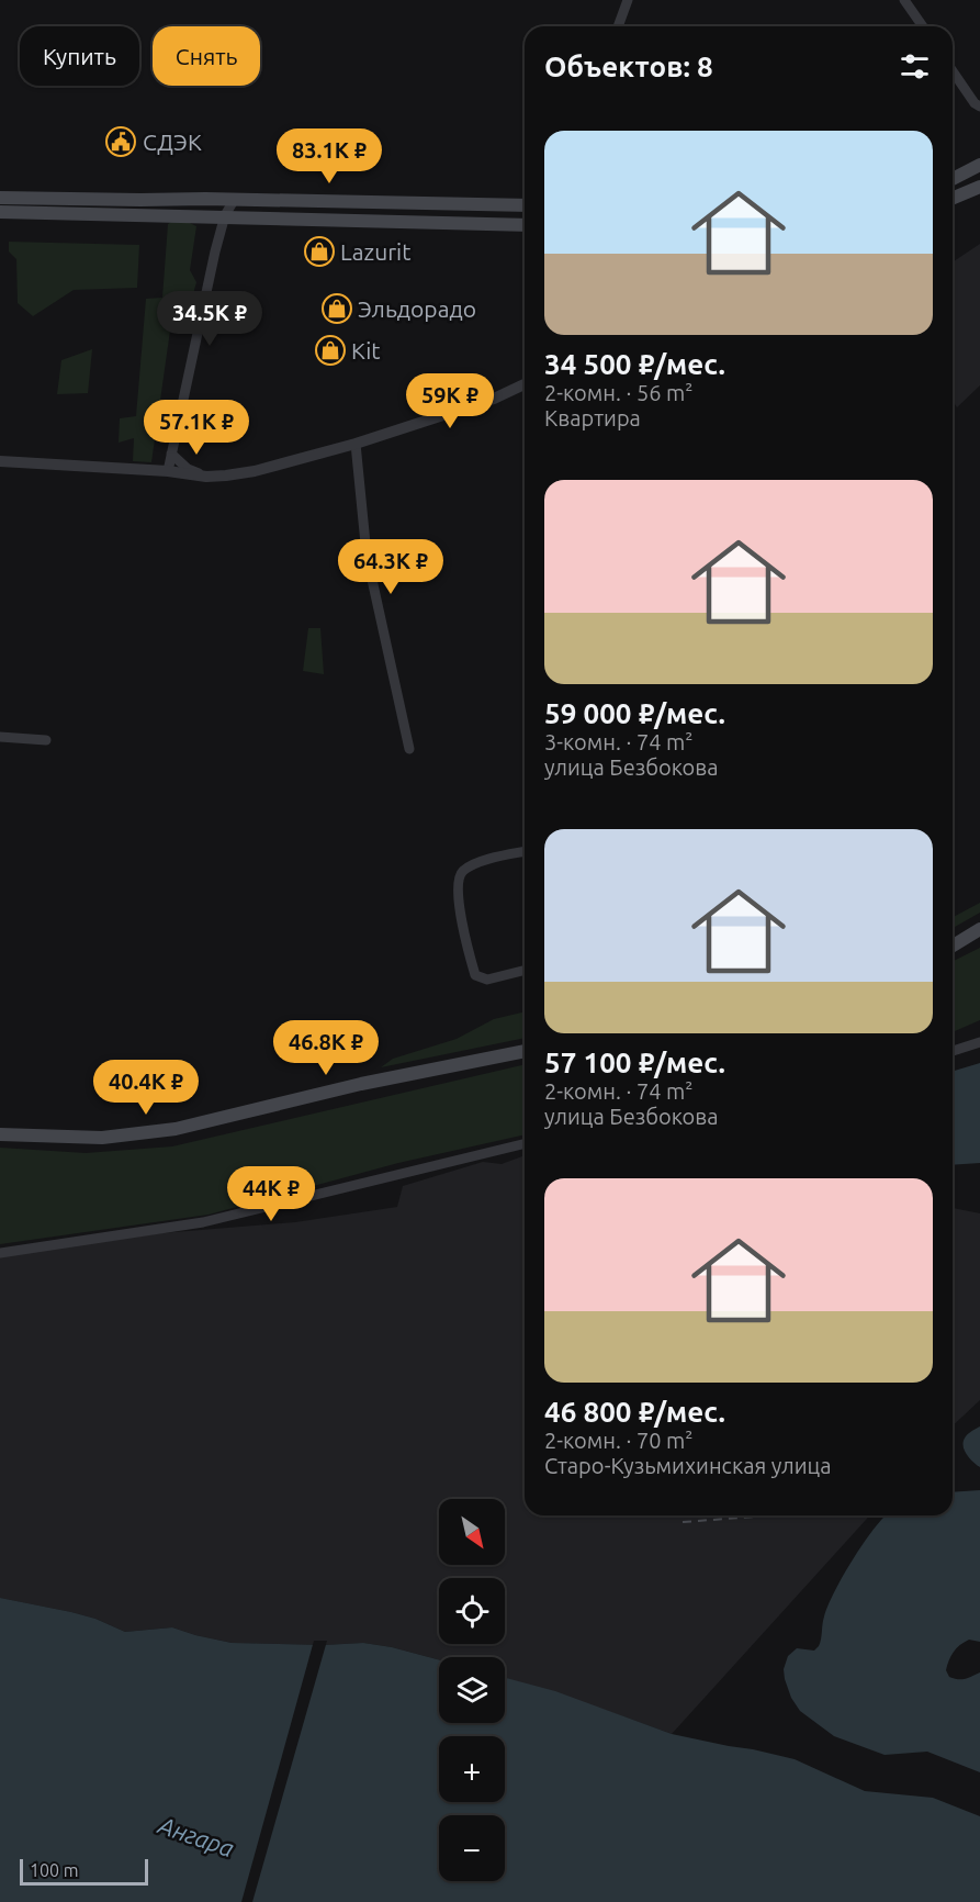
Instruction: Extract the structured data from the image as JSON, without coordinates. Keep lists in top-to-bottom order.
{
  "water": ["Ангара"],
  "places": {
    "public building": ["СДЭК"],
    "shop": ["Lazurit", "Эльдорадо", "Kit"]
  },
  "scale_bar": "100 m",
  "north": "bottom right",
  "page": {
    "chip": ["Купить", "Снять"],
    "heading": "Объектов: 8",
    "list": [
      {
        "name": "34 500 ₽/мес.",
        "note": "2-комн. · 56 m² · Квартира"
      },
      {
        "name": "59 000 ₽/мес.",
        "note": "3-комн. · 74 m² · улица Безбокова"
      },
      {
        "name": "57 100 ₽/мес.",
        "note": "2-комн. · 74 m² · улица Безбокова"
      },
      {
        "name": "46 800 ₽/мес.",
        "note": "2-комн. · 70 m² · Старо-Кузьмихинская улица"
      }
    ],
    "price": [
      "83.1K ₽",
      "34.5K ₽",
      "59K ₽",
      "57.1K ₽",
      "64.3K ₽",
      "46.8K ₽",
      "40.4K ₽",
      "44K ₽"
    ],
    "map_buttons": ["+", "−"],
    "scale": "100 m"
  }
}
